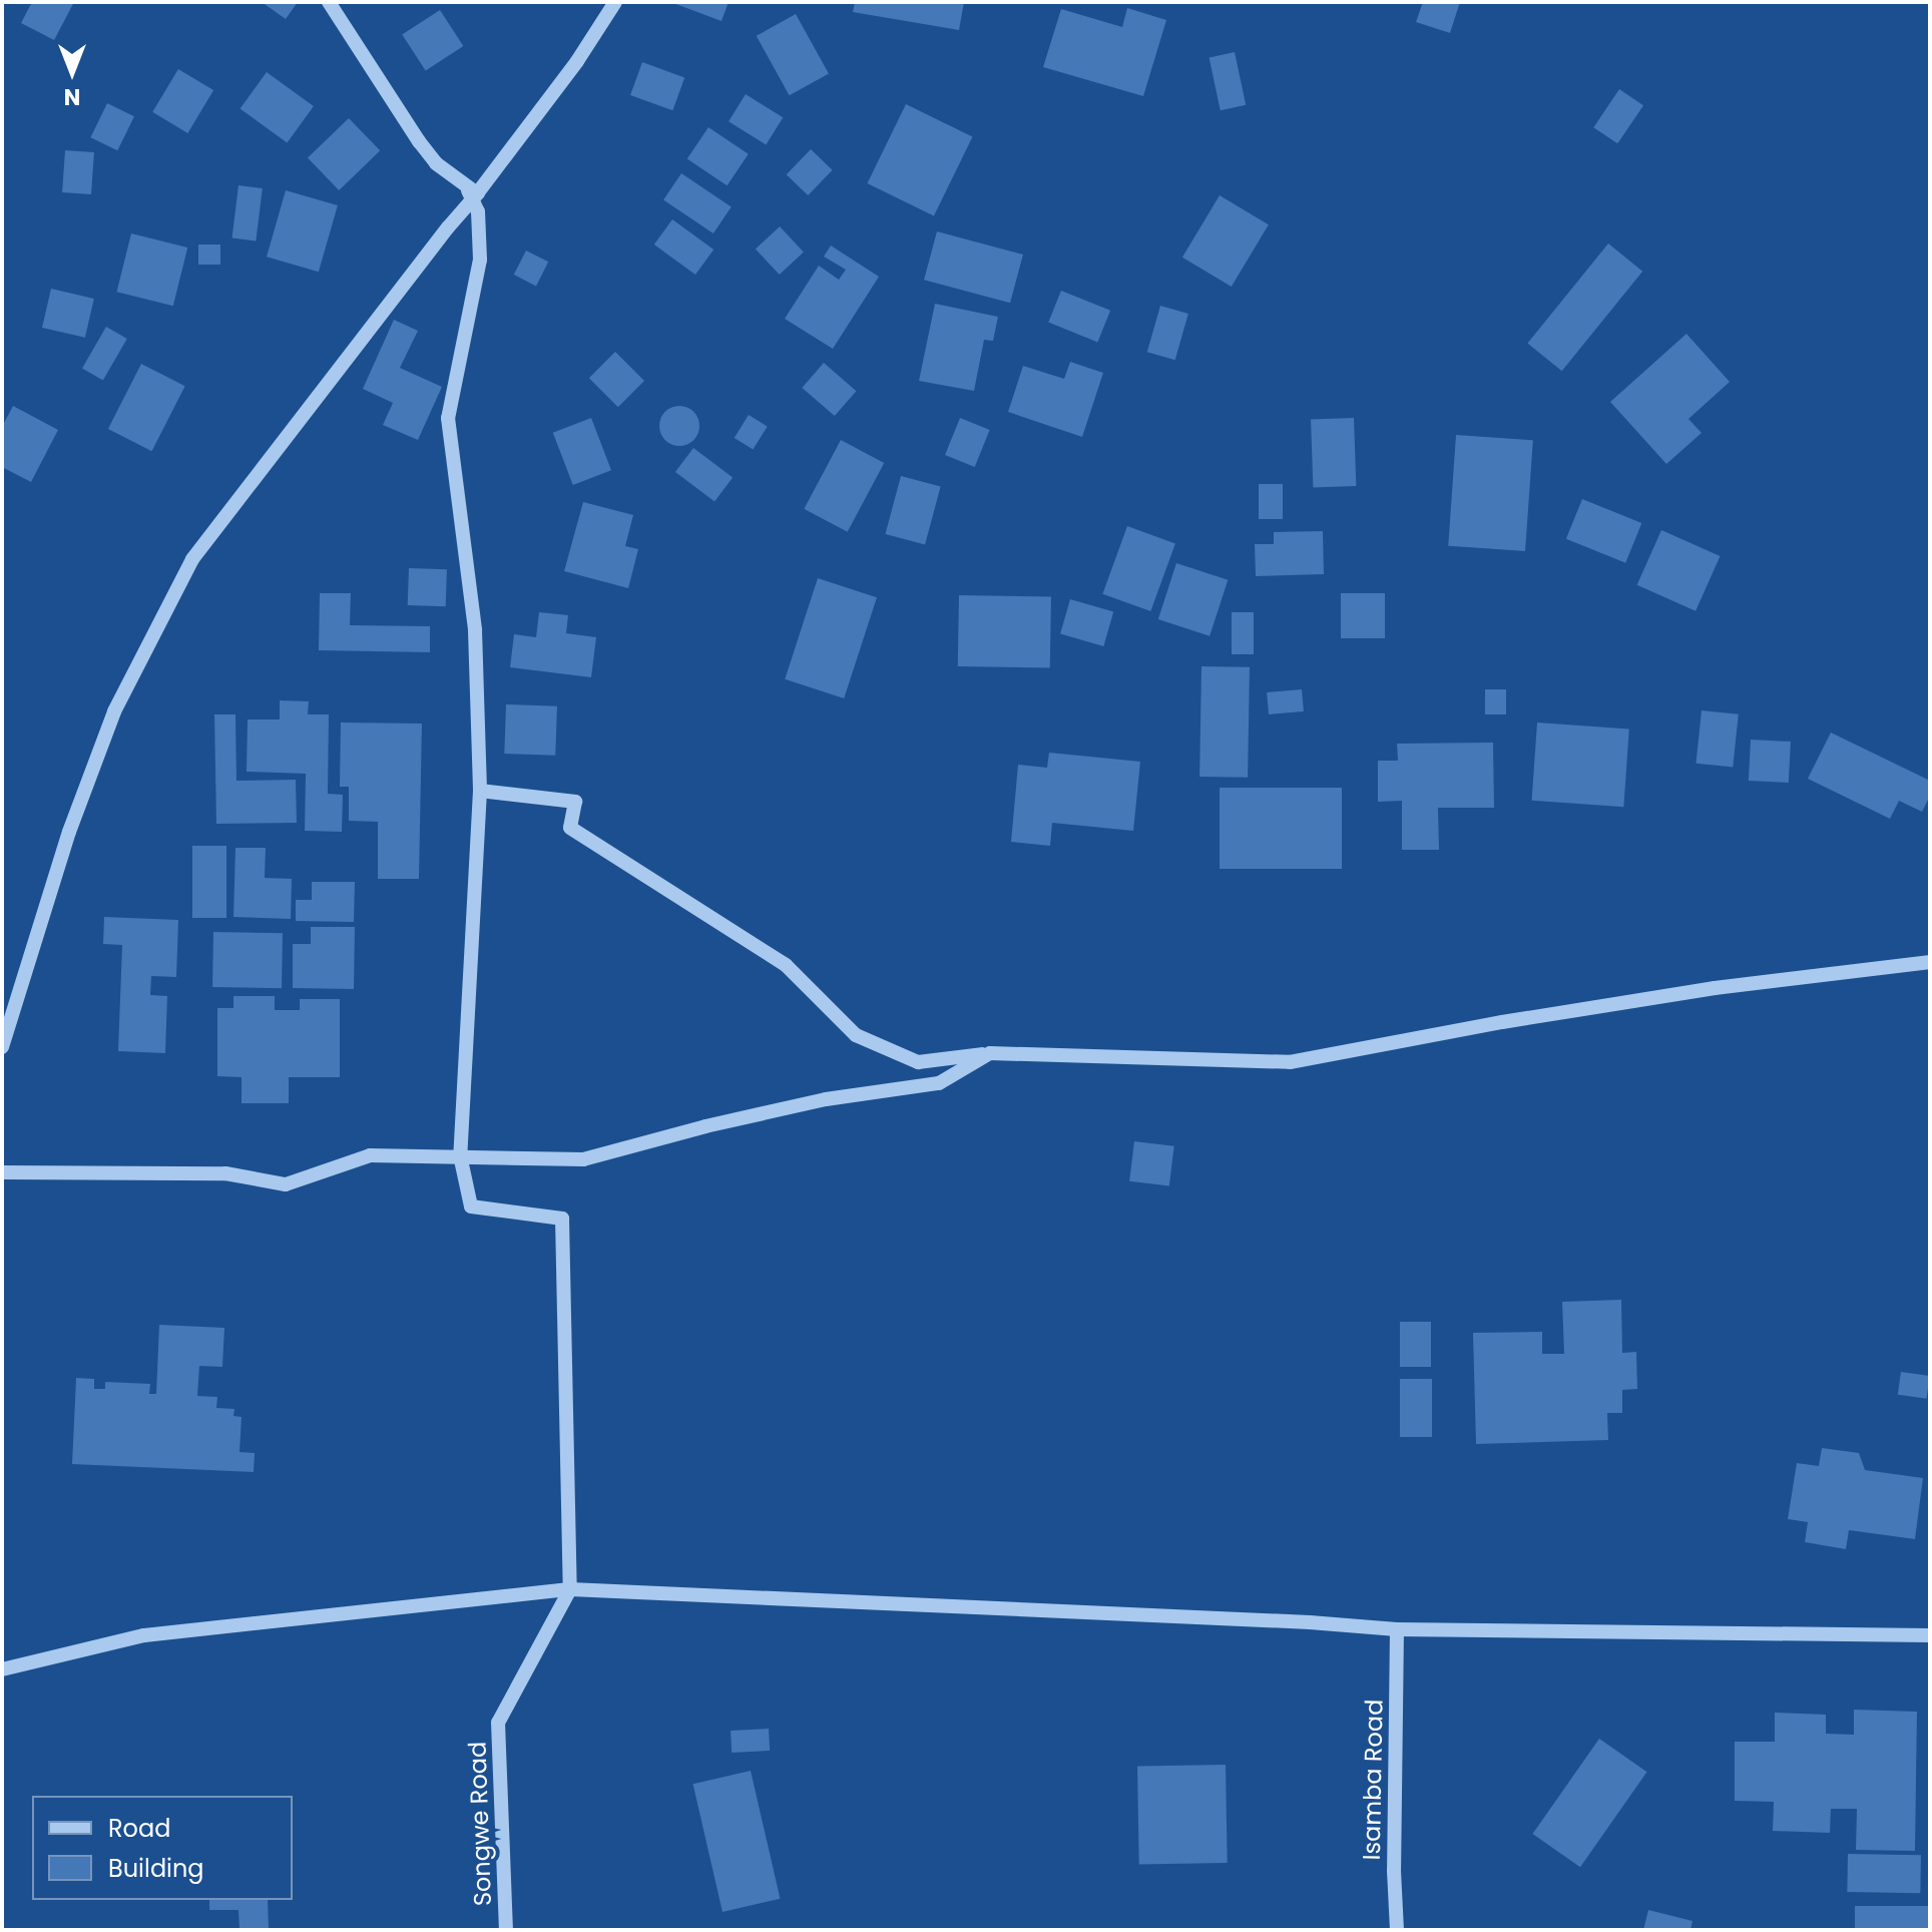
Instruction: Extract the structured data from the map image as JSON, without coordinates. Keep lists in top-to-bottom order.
{
  "streets": {
    "street": ["Isamba Road", "Songwe Road"]
  },
  "legend": ["Road", "Building"],
  "north": "bottom"
}
